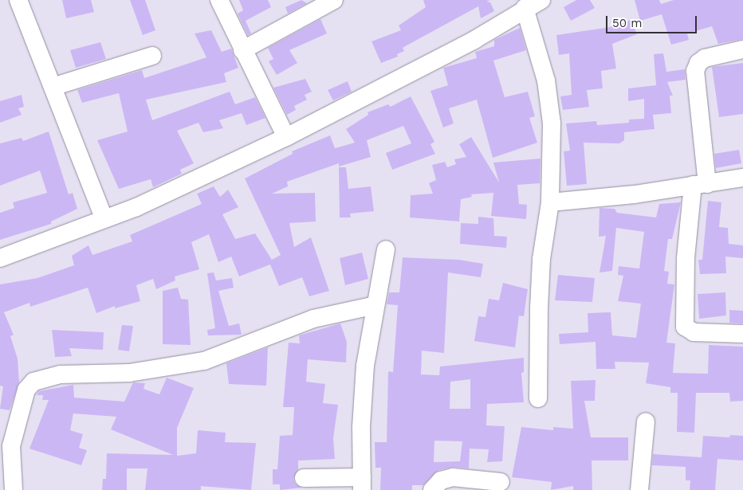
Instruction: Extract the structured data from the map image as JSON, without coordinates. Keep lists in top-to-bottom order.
{
  "scale_bar": "50 m"
}
